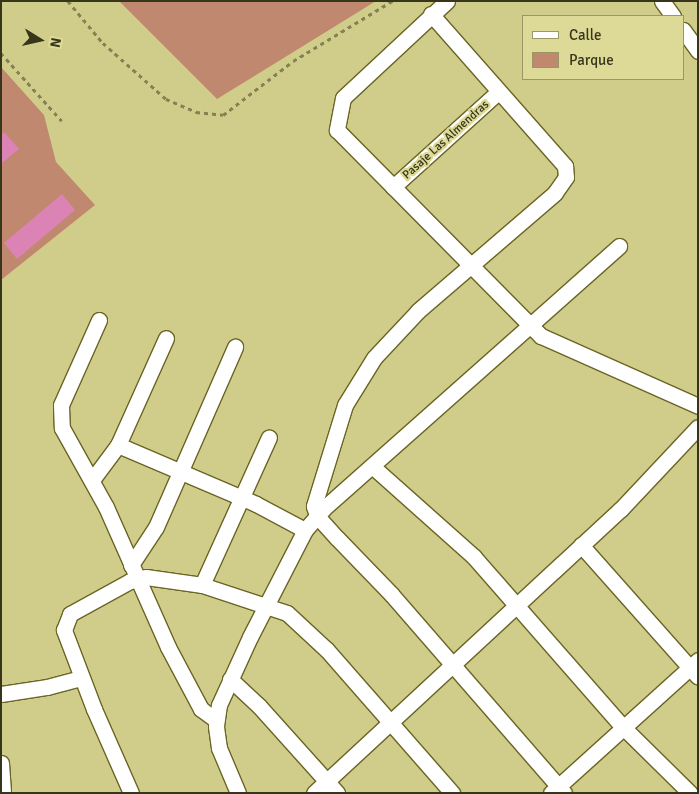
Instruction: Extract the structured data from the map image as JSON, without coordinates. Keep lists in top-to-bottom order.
{
  "streets": {
    "street": ["Pasaje Las Almendras"]
  },
  "legend": ["Calle", "Parque"],
  "north": "right"
}
